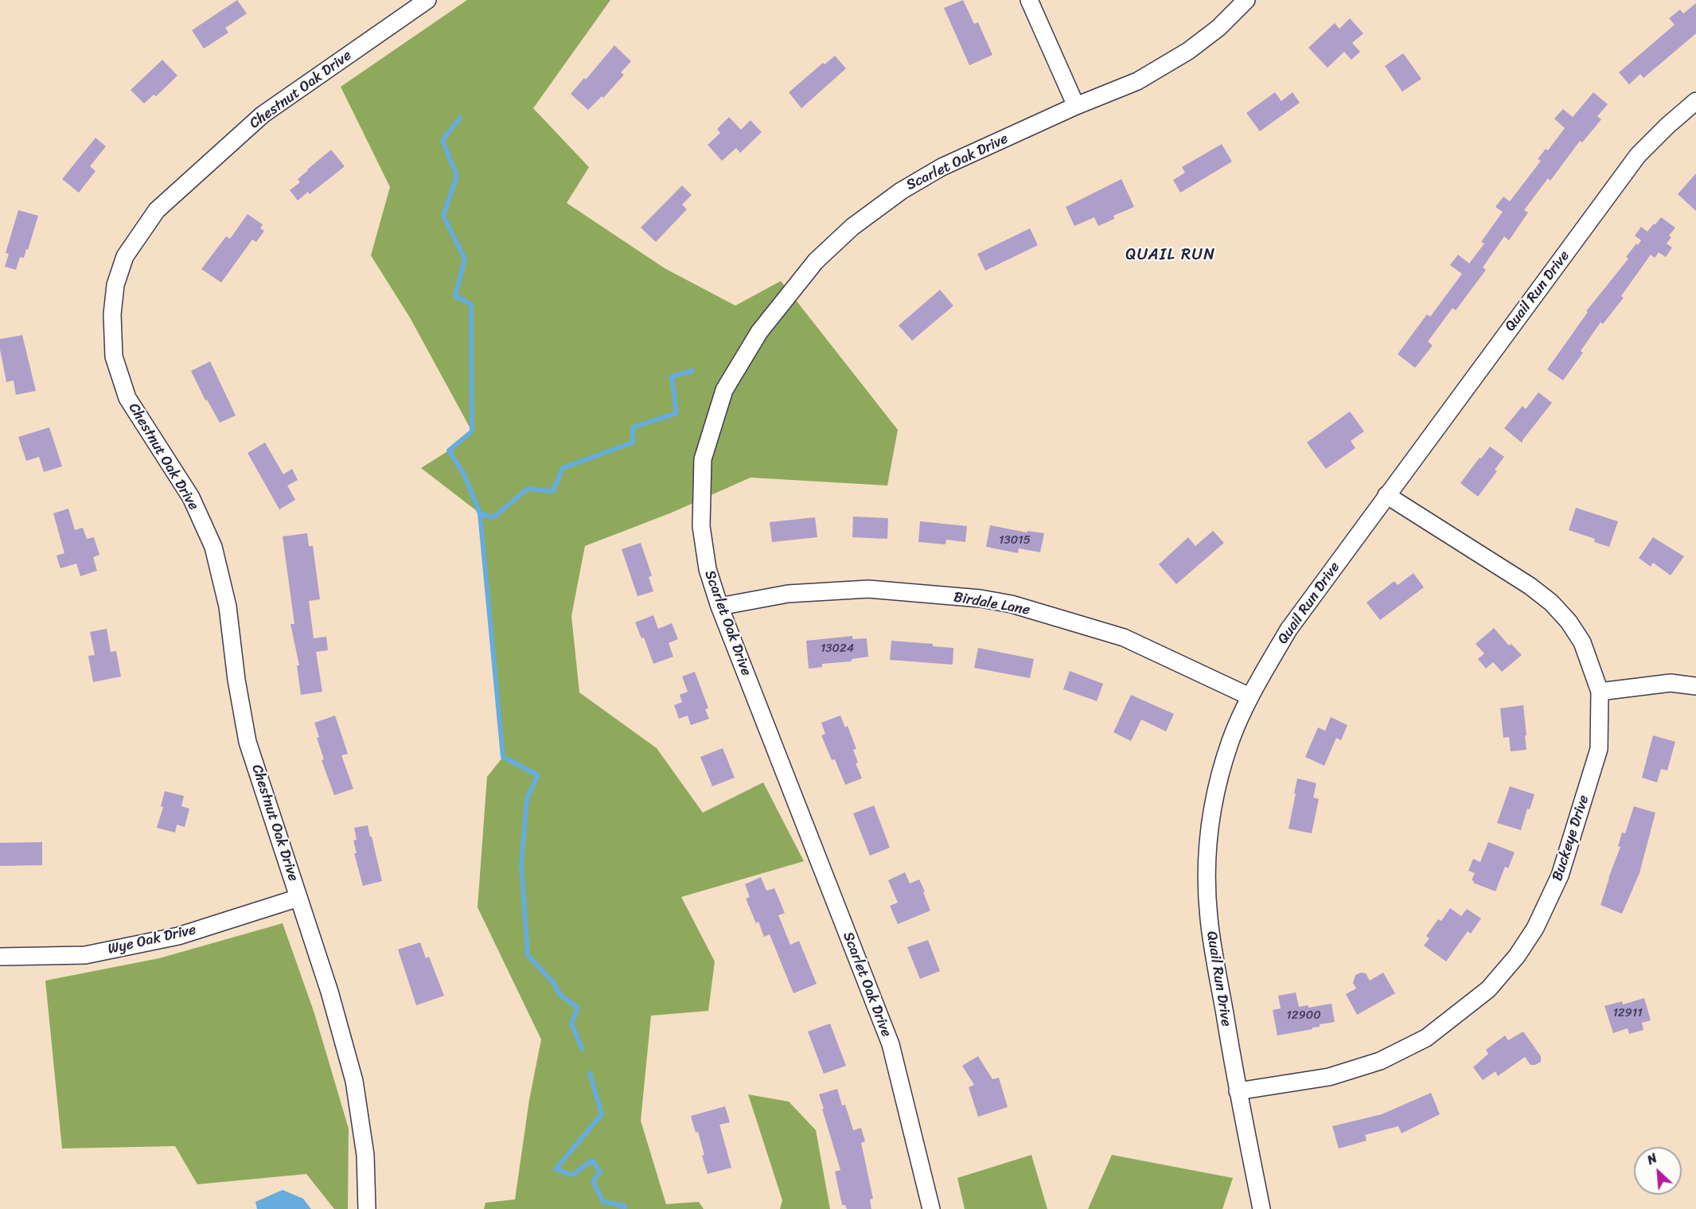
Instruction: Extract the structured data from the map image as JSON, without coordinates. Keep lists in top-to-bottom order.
{
  "streets": {
    "street": [
      "Chestnut Oak Drive",
      "Scarlet Oak Drive",
      "Quail Run Drive",
      "Birdale Lane",
      "Buckeye Drive",
      "Wye Oak Drive"
    ]
  },
  "crossings": [
    ["Chestnut Oak Drive", "Wye Oak Drive"],
    ["Scarlet Oak Drive", "Birdale Lane"],
    ["Quail Run Drive", "Birdale Lane"],
    ["Quail Run Drive", "Buckeye Drive"]
  ],
  "districts": ["QUAIL RUN"],
  "house_numbers": [
    "13015",
    "13024",
    "12911",
    "12900"
  ],
  "north": "top left"
}
